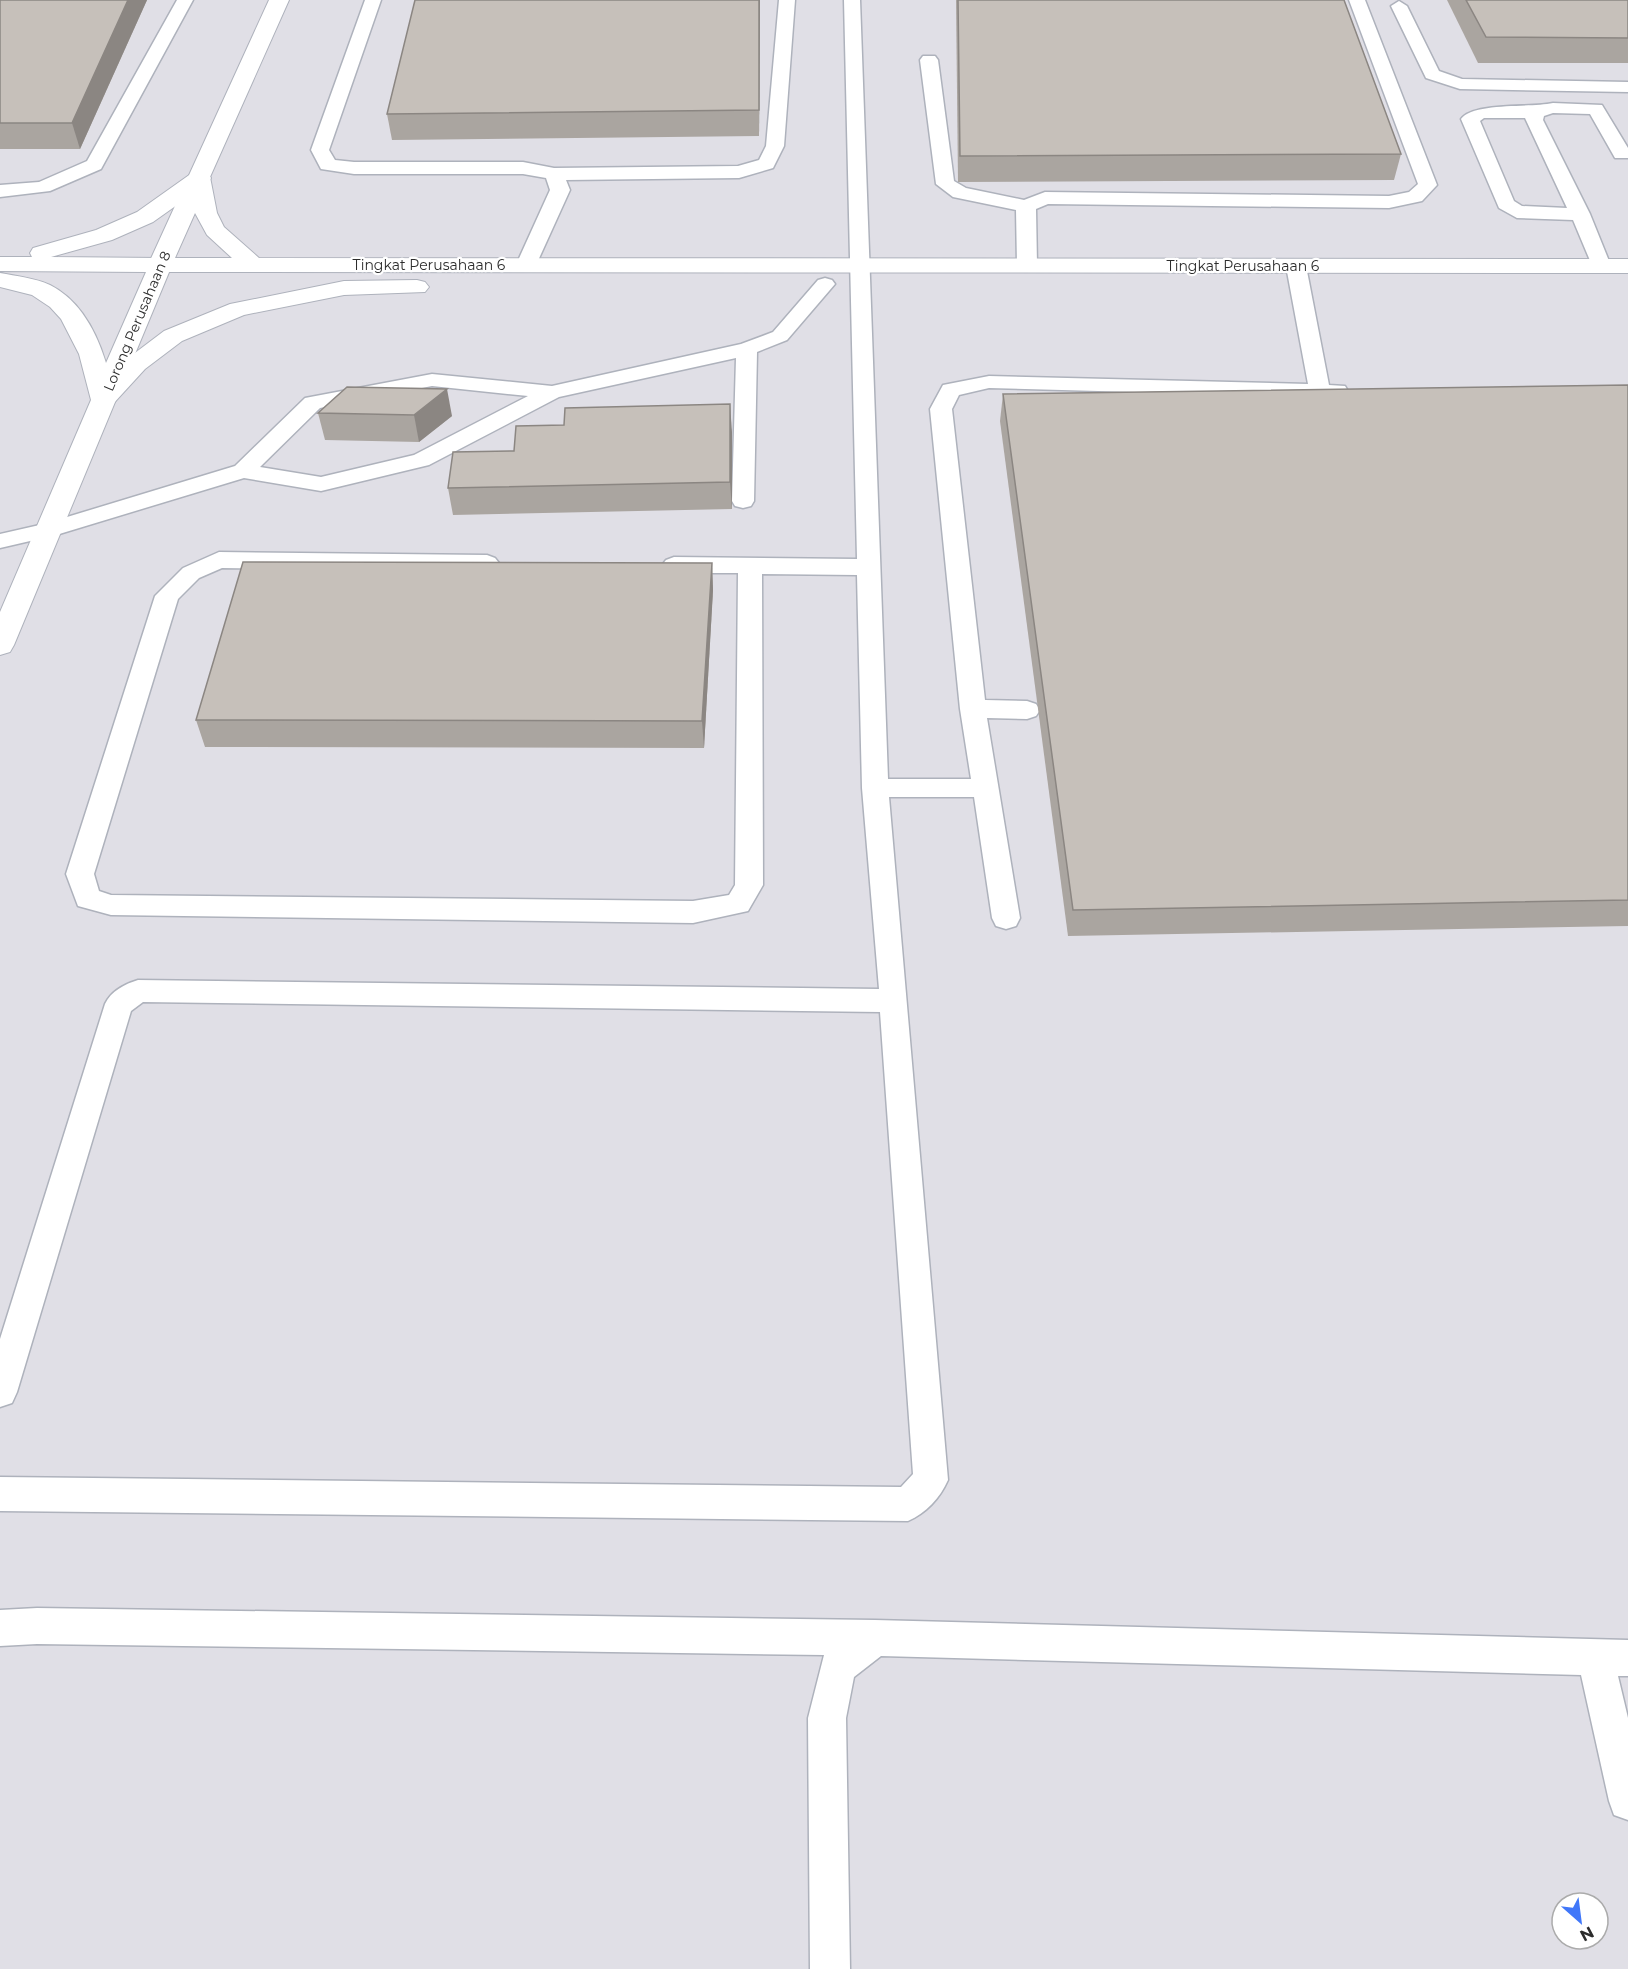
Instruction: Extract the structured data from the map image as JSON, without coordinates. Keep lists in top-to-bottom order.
{
  "streets": {
    "street": ["Tingkat Perusahaan 6", "Lorong Perusahaan 8"]
  },
  "crossings": [
    ["Tingkat Perusahaan 6", "Lorong Perusahaan 8"]
  ],
  "north": "bottom right"
}
